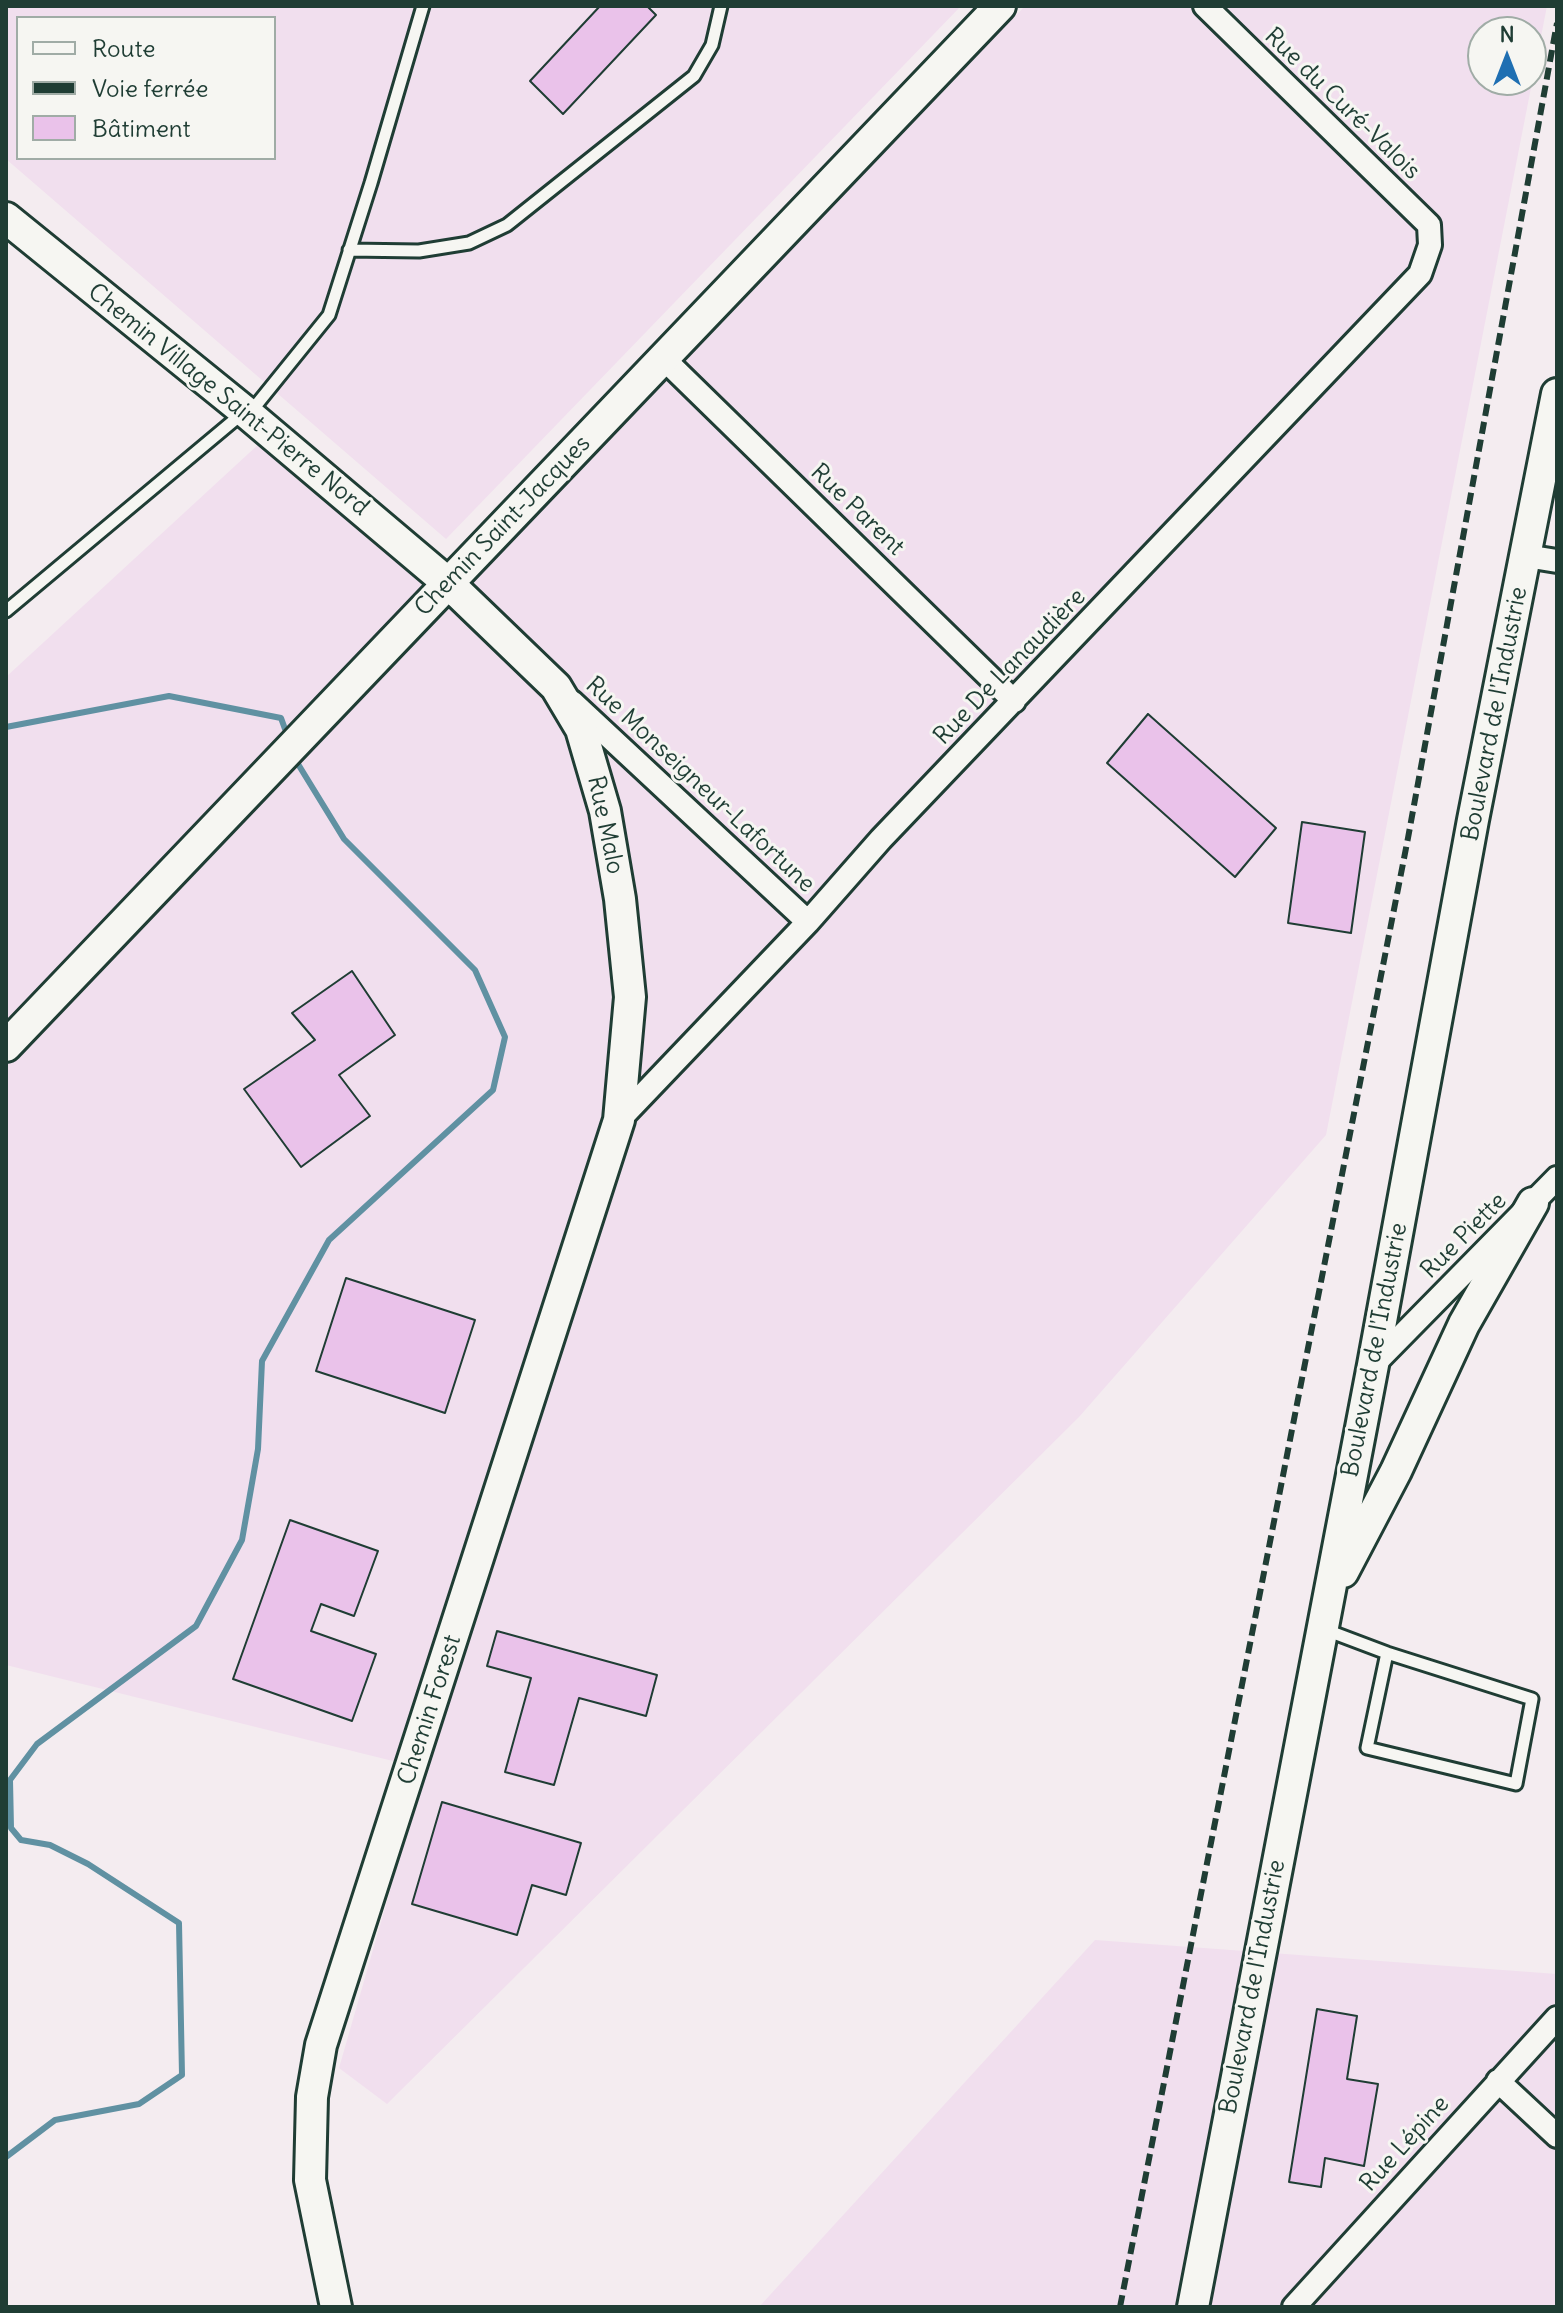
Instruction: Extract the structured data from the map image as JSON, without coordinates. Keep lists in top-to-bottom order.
{
  "streets": {
    "street": [
      "Rue du Curé-Valois",
      "Chemin Village Saint-Pierre Nord",
      "Rue Parent",
      "Chemin Saint-Jacques",
      "Rue De Lanaudière",
      "Boulevard de l'Industrie",
      "Rue Monseigneur-Lafortune",
      "Rue Malo",
      "Rue Piette",
      "Chemin Forest",
      "Rue Lépine"
    ]
  },
  "crossings": [
    ["Rue du Curé-Valois", "Rue De Lanaudière"],
    ["Chemin Village Saint-Pierre Nord", "Chemin Saint-Jacques"],
    ["Chemin Village Saint-Pierre Nord", "Rue Malo"],
    ["Rue Parent", "Chemin Saint-Jacques"],
    ["Rue Parent", "Rue De Lanaudière"],
    ["Chemin Saint-Jacques", "Rue Malo"],
    ["Rue De Lanaudière", "Rue Monseigneur-Lafortune"],
    ["Rue De Lanaudière", "Rue Malo"],
    ["Rue De Lanaudière", "Chemin Forest"],
    ["Boulevard de l'Industrie", "Rue Piette"],
    ["Rue Monseigneur-Lafortune", "Rue Malo"],
    ["Rue Malo", "Chemin Forest"]
  ],
  "legend": ["Route", "Voie ferrée", "Bâtiment"],
  "north": "top"
}
